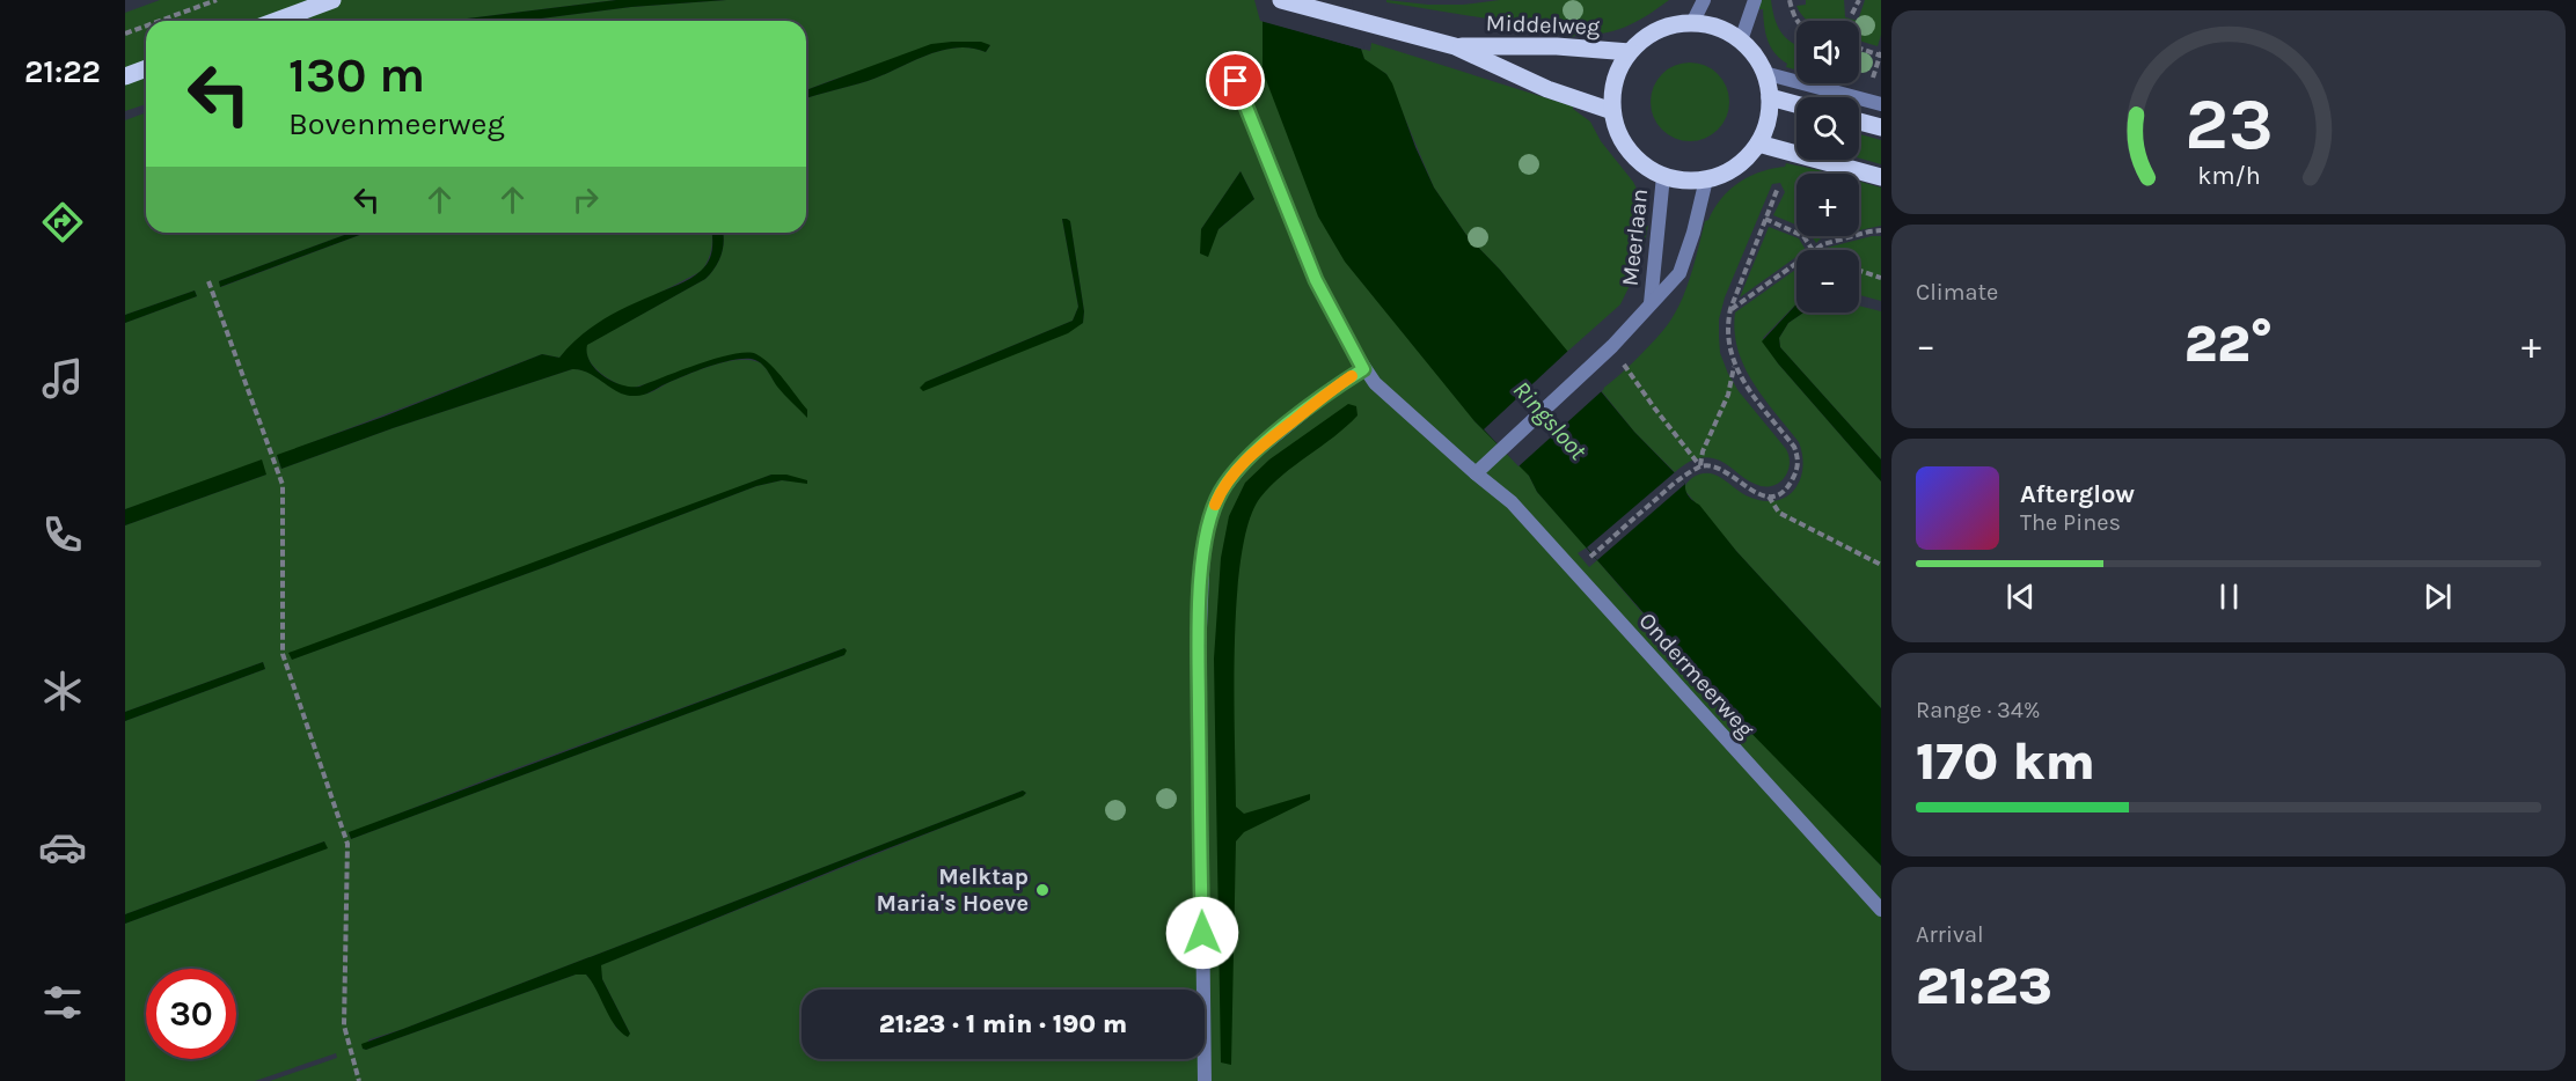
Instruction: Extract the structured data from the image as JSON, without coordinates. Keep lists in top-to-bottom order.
{
  "streets": {
    "main road": ["Middelweg"],
    "street": ["Meerlaan", "Ondermeerweg"]
  },
  "crossings": [
    ["Middelweg", "Meerlaan"],
    ["Meerlaan", "Ondermeerweg"]
  ],
  "water": ["Ringsloot"],
  "places": ["Melktap Maria's Hoeve"],
  "page": {
    "tabs": "21:22",
    "map_buttons": ["+", "−"],
    "turn": ["130 m", "Bovenmeerweg"],
    "tile": [
      "Climate",
      ["Range · 34%", "170 km"],
      ["Arrival", "21:23"]
    ],
    "heat": ["−", "22°", "+"],
    "song": ["Afterglow", "The Pines"],
    "limit": "30",
    "trip": "21:23 · 1 min · 190 m",
    "gauge": ["23", "km/h"]
  }
}
